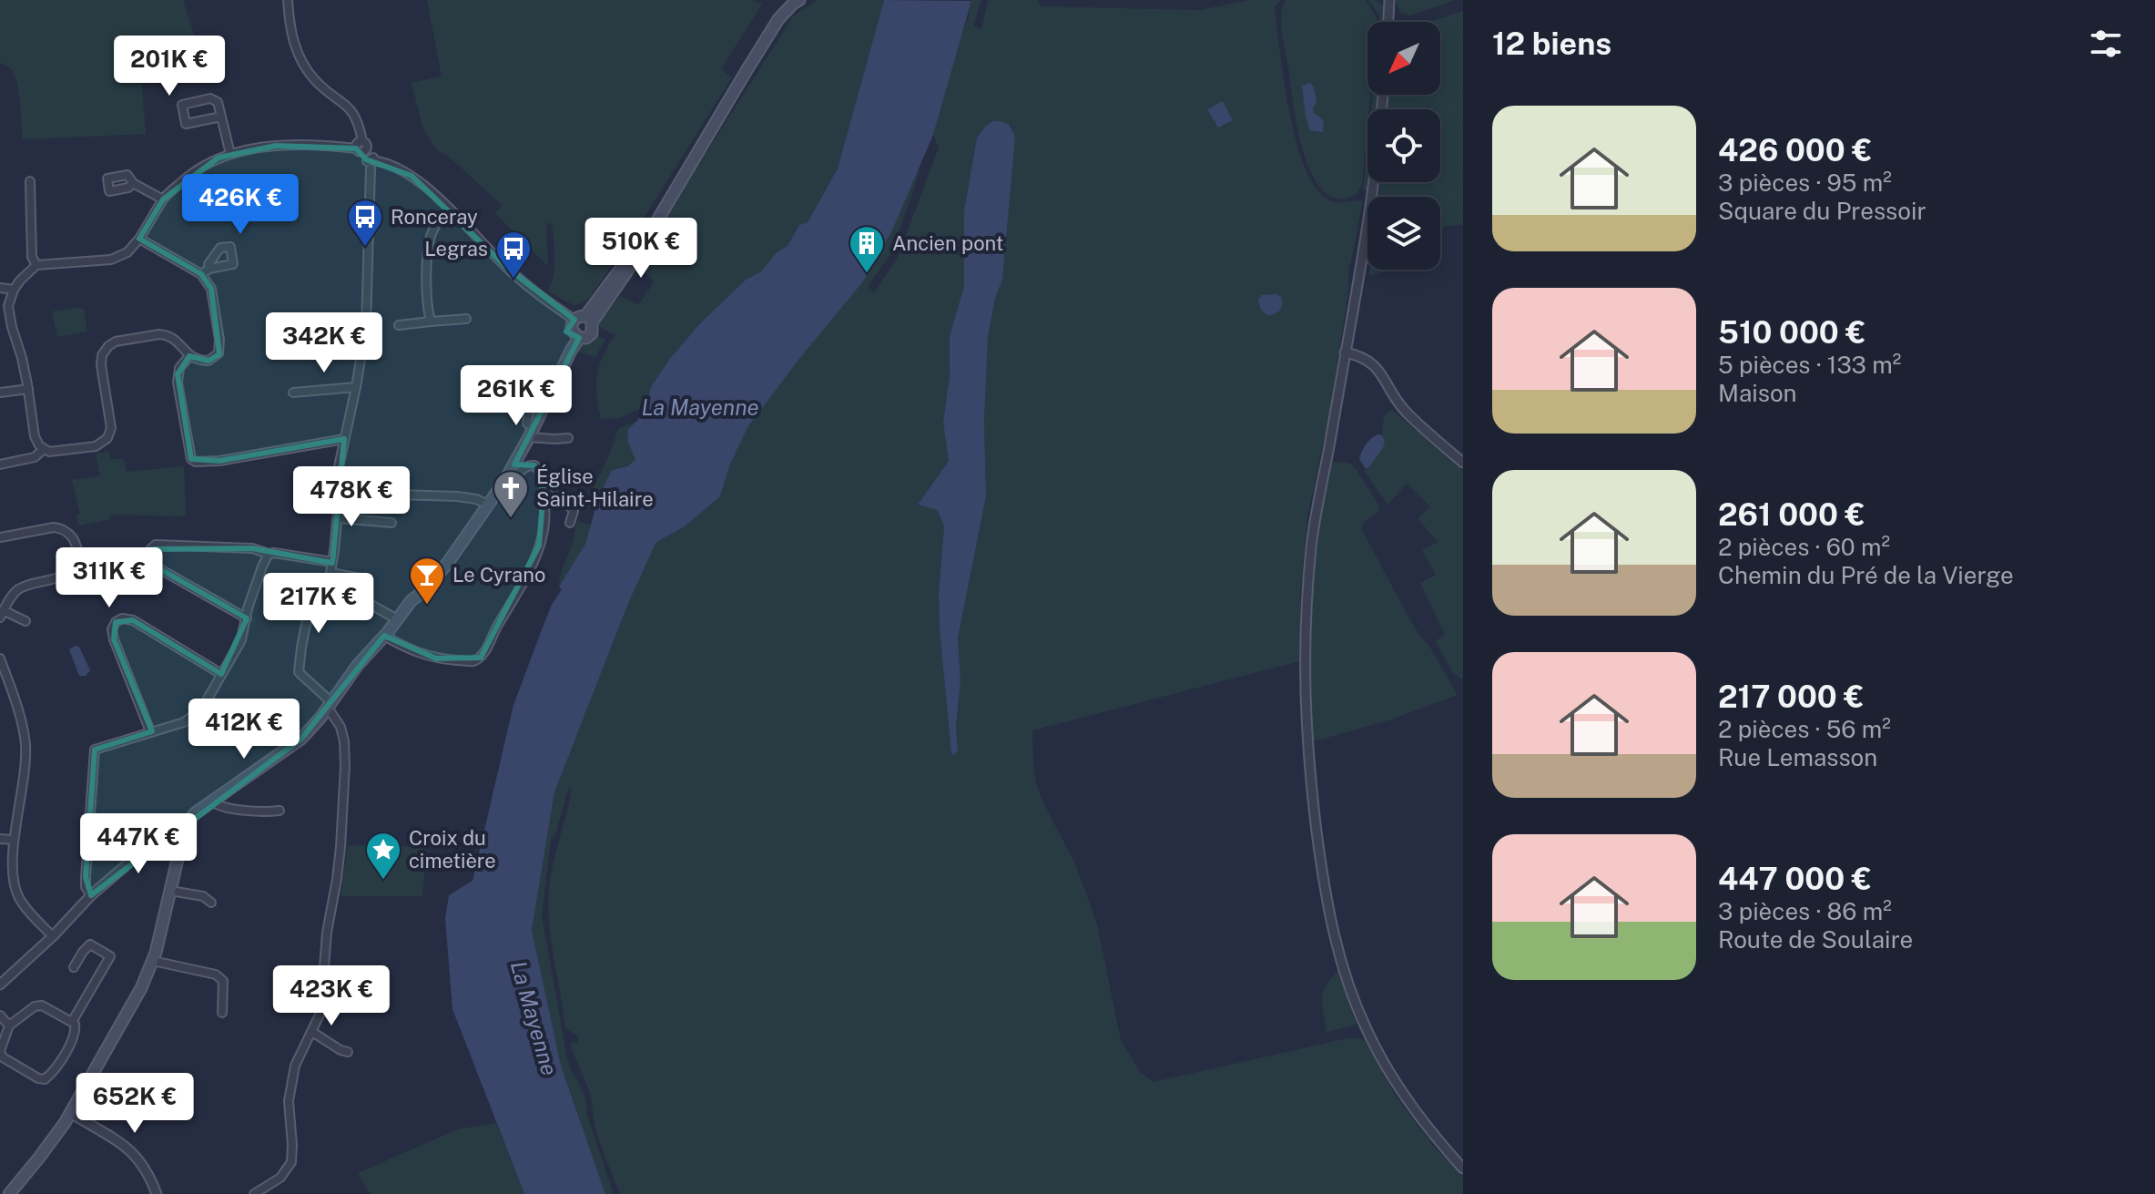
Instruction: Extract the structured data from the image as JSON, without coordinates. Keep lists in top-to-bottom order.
{
  "water": ["La Mayenne"],
  "places": {
    "bus stop": ["Ronceray", "Legras"],
    "building": ["Ancien pont"],
    "church": ["Église Saint-Hilaire"],
    "bar": ["Le Cyrano"],
    "place": ["Croix du cimetière"]
  },
  "north": "bottom left",
  "page": {
    "heading": "12 biens",
    "price": [
      "201K €",
      "426K €",
      "510K €",
      "342K €",
      "261K €",
      "478K €",
      "311K €",
      "217K €",
      "412K €",
      "447K €",
      "423K €",
      "652K €"
    ],
    "list": [
      {
        "name": "426 000 €",
        "note": "3 pièces · 95 m² · Square du Pressoir"
      },
      {
        "name": "510 000 €",
        "note": "5 pièces · 133 m² · Maison"
      },
      {
        "name": "261 000 €",
        "note": "2 pièces · 60 m² · Chemin du Pré de la Vierge"
      },
      {
        "name": "217 000 €",
        "note": "2 pièces · 56 m² · Rue Lemasson"
      },
      {
        "name": "447 000 €",
        "note": "3 pièces · 86 m² · Route de Soulaire"
      }
    ]
  }
}
